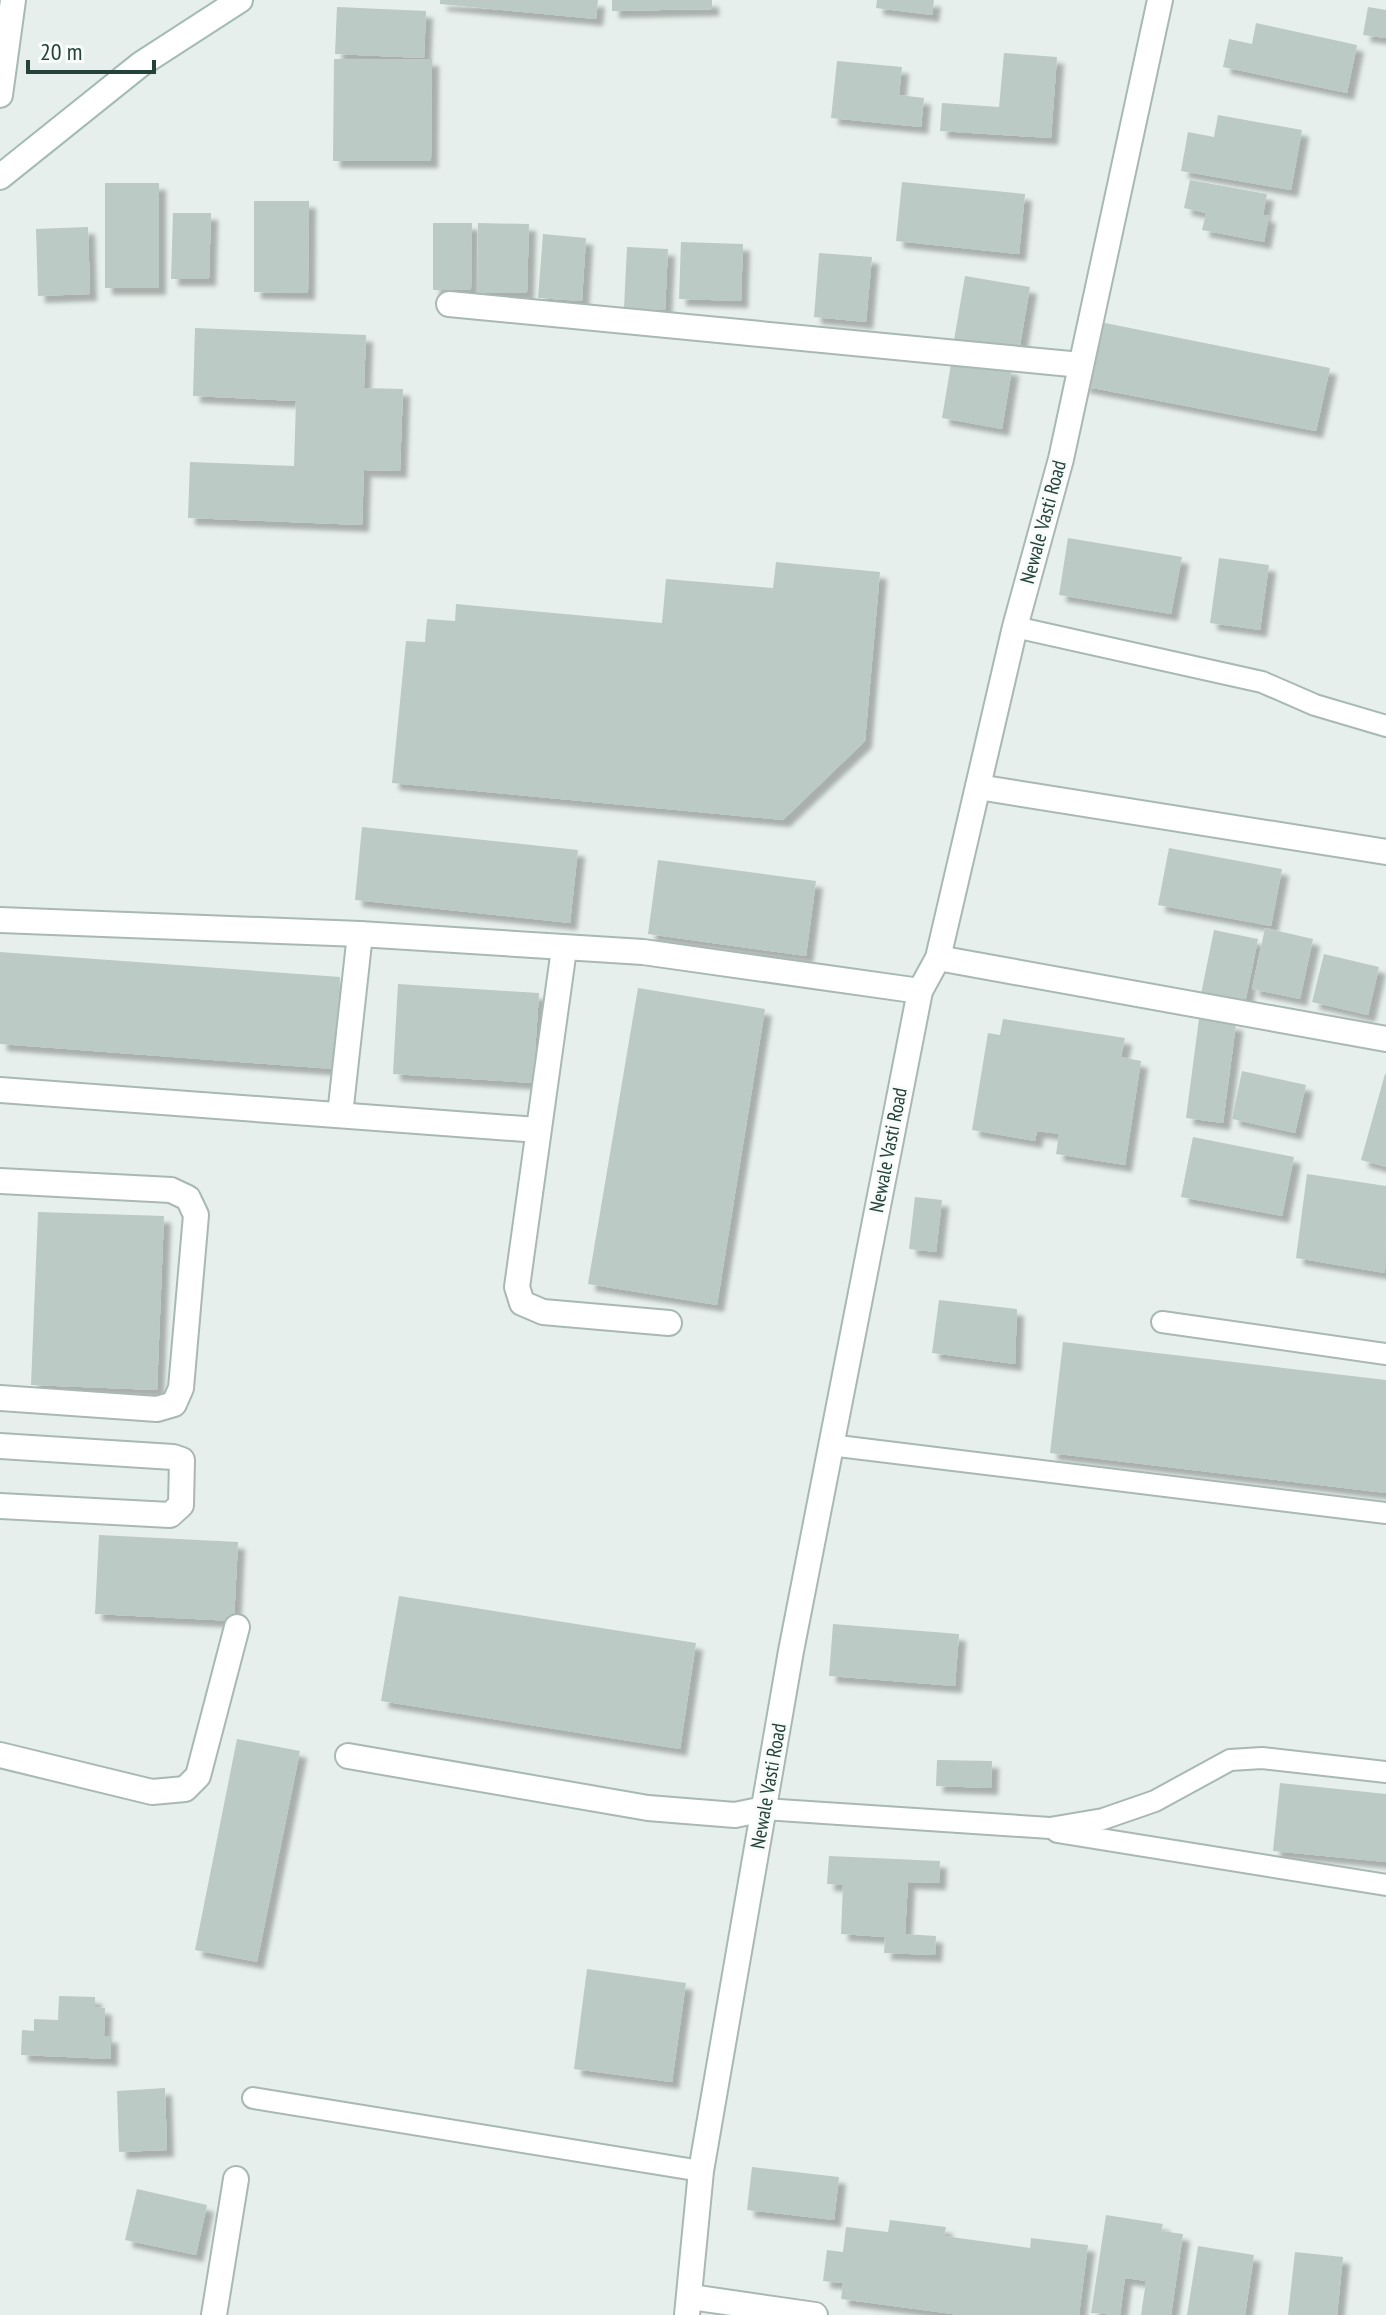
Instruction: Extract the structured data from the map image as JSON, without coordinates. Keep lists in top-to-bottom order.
{
  "streets": {
    "street": ["Newale Vasti Road"]
  },
  "scale_bar": "20 m"
}
